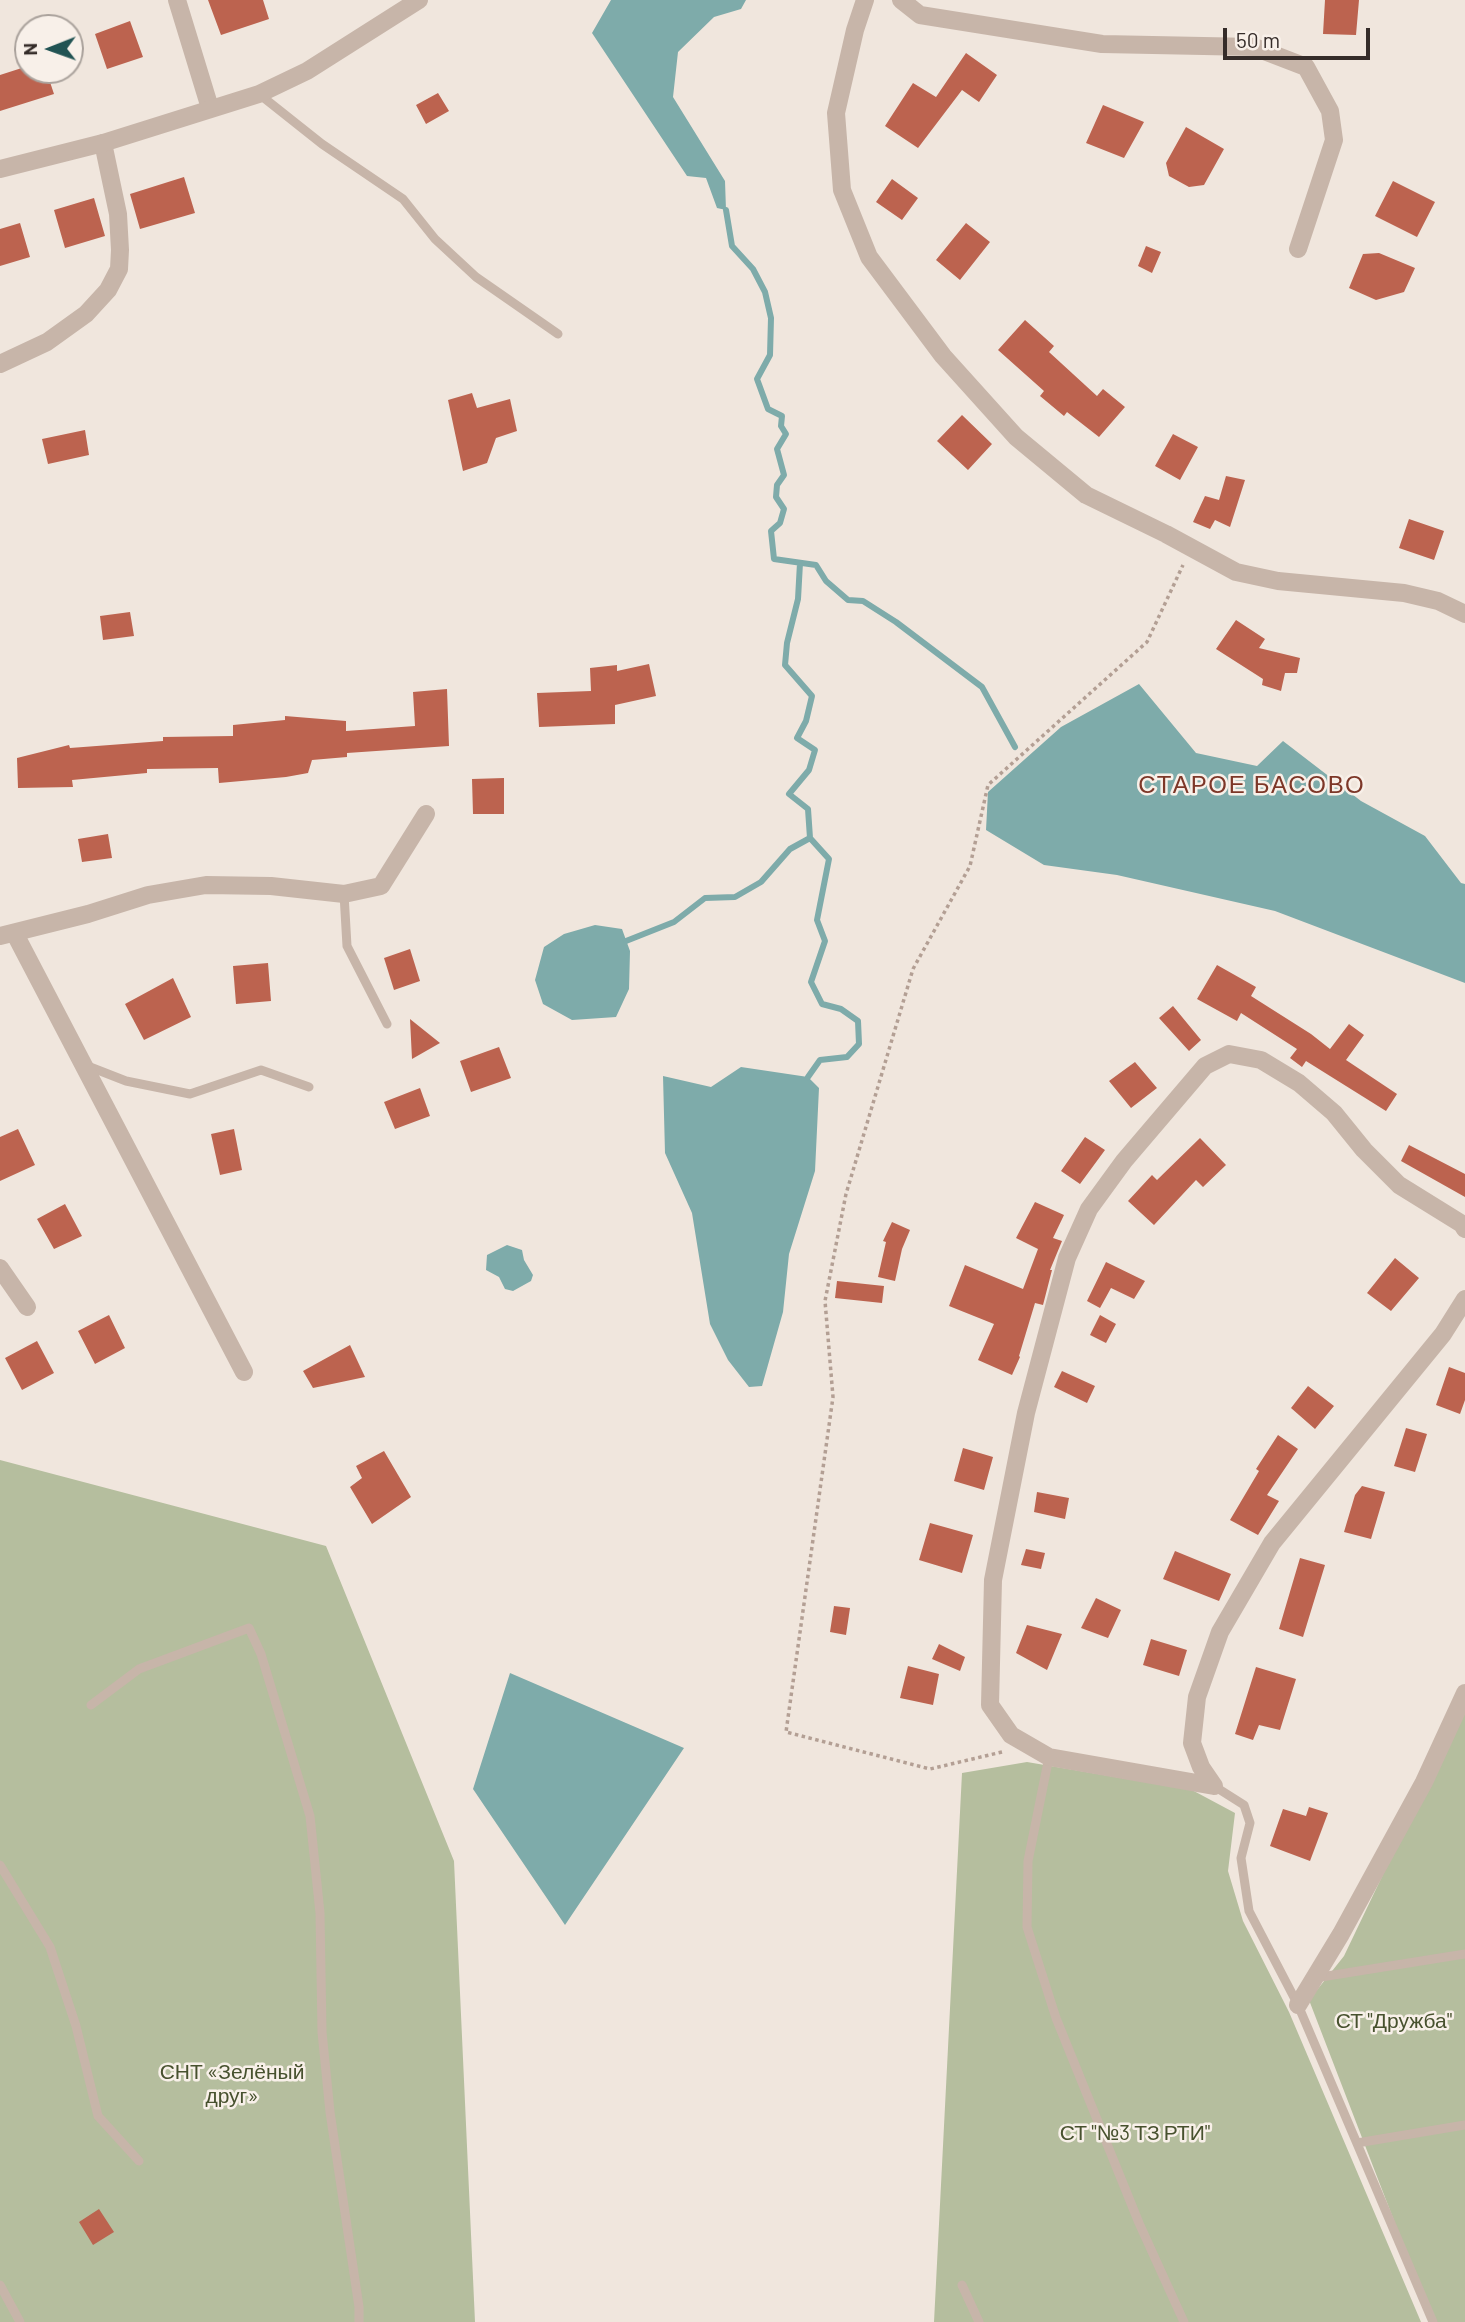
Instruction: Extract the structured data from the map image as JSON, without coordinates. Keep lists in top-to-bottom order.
{
  "districts": ["СТАРОЕ БАСОВО"],
  "parks": ["СТ \"Дружба\"", "СНТ «Зелёный друг»", "СТ \"№3 ТЗ РТИ\""],
  "scale_bar": "50 m",
  "north": "left"
}
